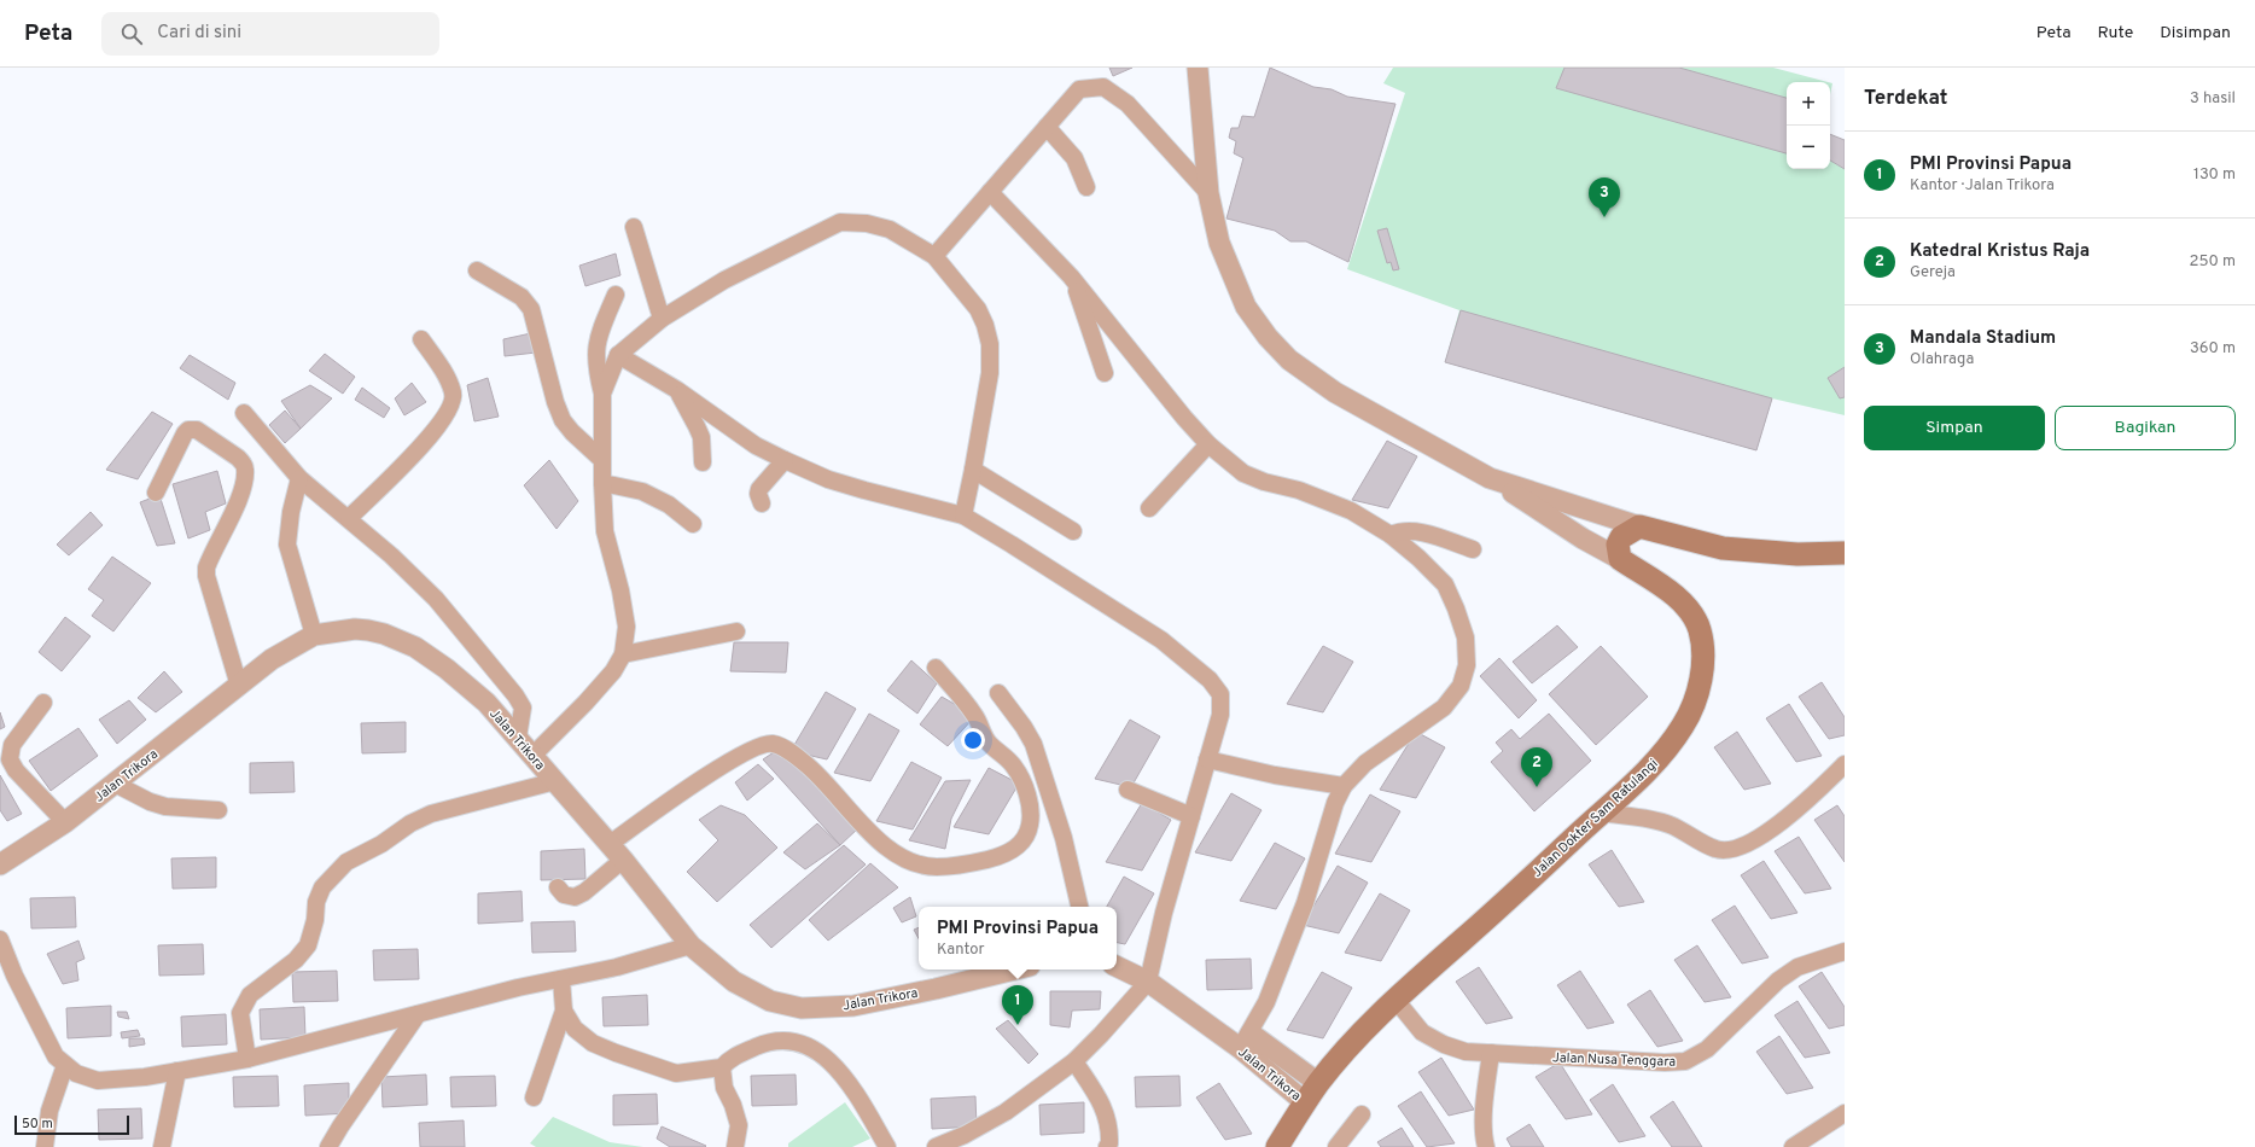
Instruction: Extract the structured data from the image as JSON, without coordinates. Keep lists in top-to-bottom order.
{
  "streets": {
    "main road": ["Jalan Dokter Sam Ratulangi"],
    "street": ["Jalan Trikora", "Jalan Nusa Tenggara"]
  },
  "crossings": [
    ["Jalan Trikora", "Jalan Dokter Sam Ratulangi"],
    ["Jalan Dokter Sam Ratulangi", "Jalan Nusa Tenggara"]
  ],
  "scale_bar": "50 m",
  "page": {
    "header": "Peta",
    "search": "Cari di sini",
    "nav": ["Peta", "Rute", "Disimpan"],
    "heading": ["Terdekat", "3 hasil"],
    "map_buttons": ["+", "−"],
    "list": [
      {
        "mark": "1",
        "name": "PMI Provinsi Papua",
        "note": "Kantor · Jalan Trikora",
        "value": "130 m"
      },
      {
        "mark": "2",
        "name": "Katedral Kristus Raja",
        "note": "Gereja",
        "value": "250 m"
      },
      {
        "mark": "3",
        "name": "Mandala Stadium",
        "note": "Olahraga",
        "value": "360 m"
      }
    ],
    "pins": ["3", "2", "1"],
    "buttons": ["Simpan", "Bagikan"],
    "popup": ["PMI Provinsi Papua", "Kantor"],
    "scale": "50 m"
  }
}
